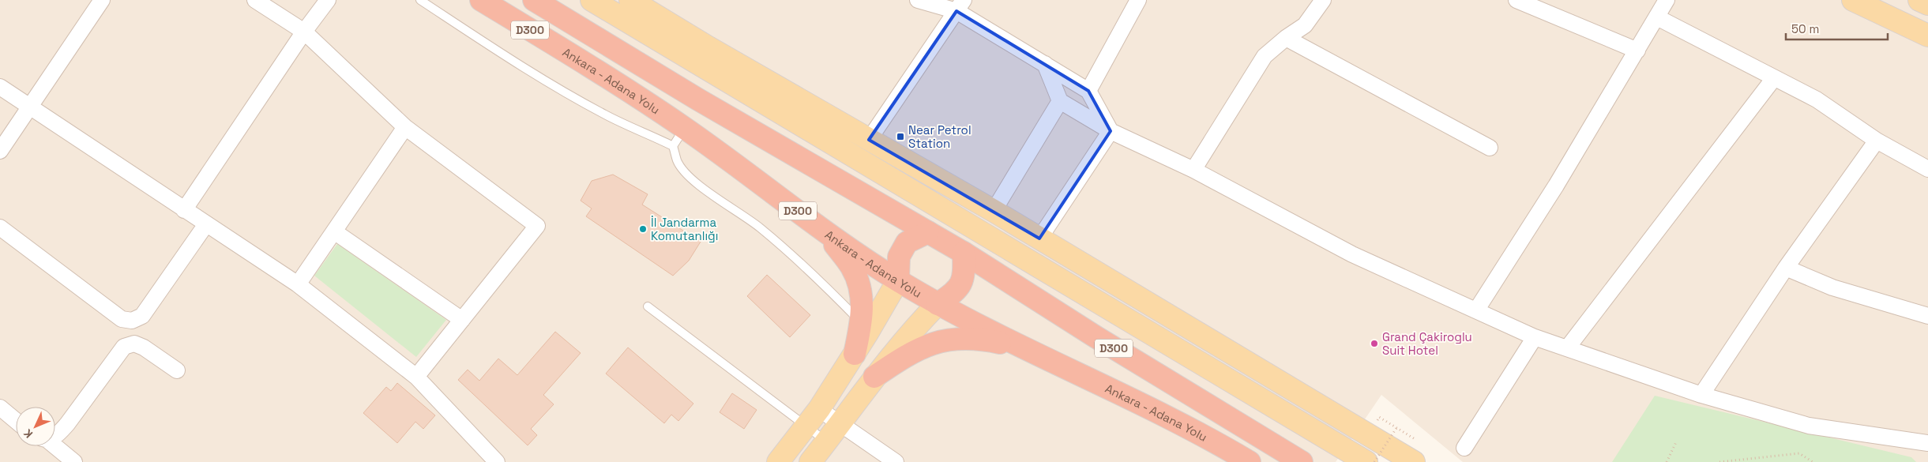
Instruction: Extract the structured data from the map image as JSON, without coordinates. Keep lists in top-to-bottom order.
{
  "streets": {
    "highway": ["D300", "Ankara - Adana Yolu"]
  },
  "crossings": [
    ["D300", "Ankara - Adana Yolu"]
  ],
  "places": {
    "transit": ["Near Petrol Station"],
    "other": ["İl Jandarma Komutanlığı", "Grand Çakiroglu Suit Hotel"]
  },
  "scale_bar": "50 m",
  "north": "bottom left"
}
